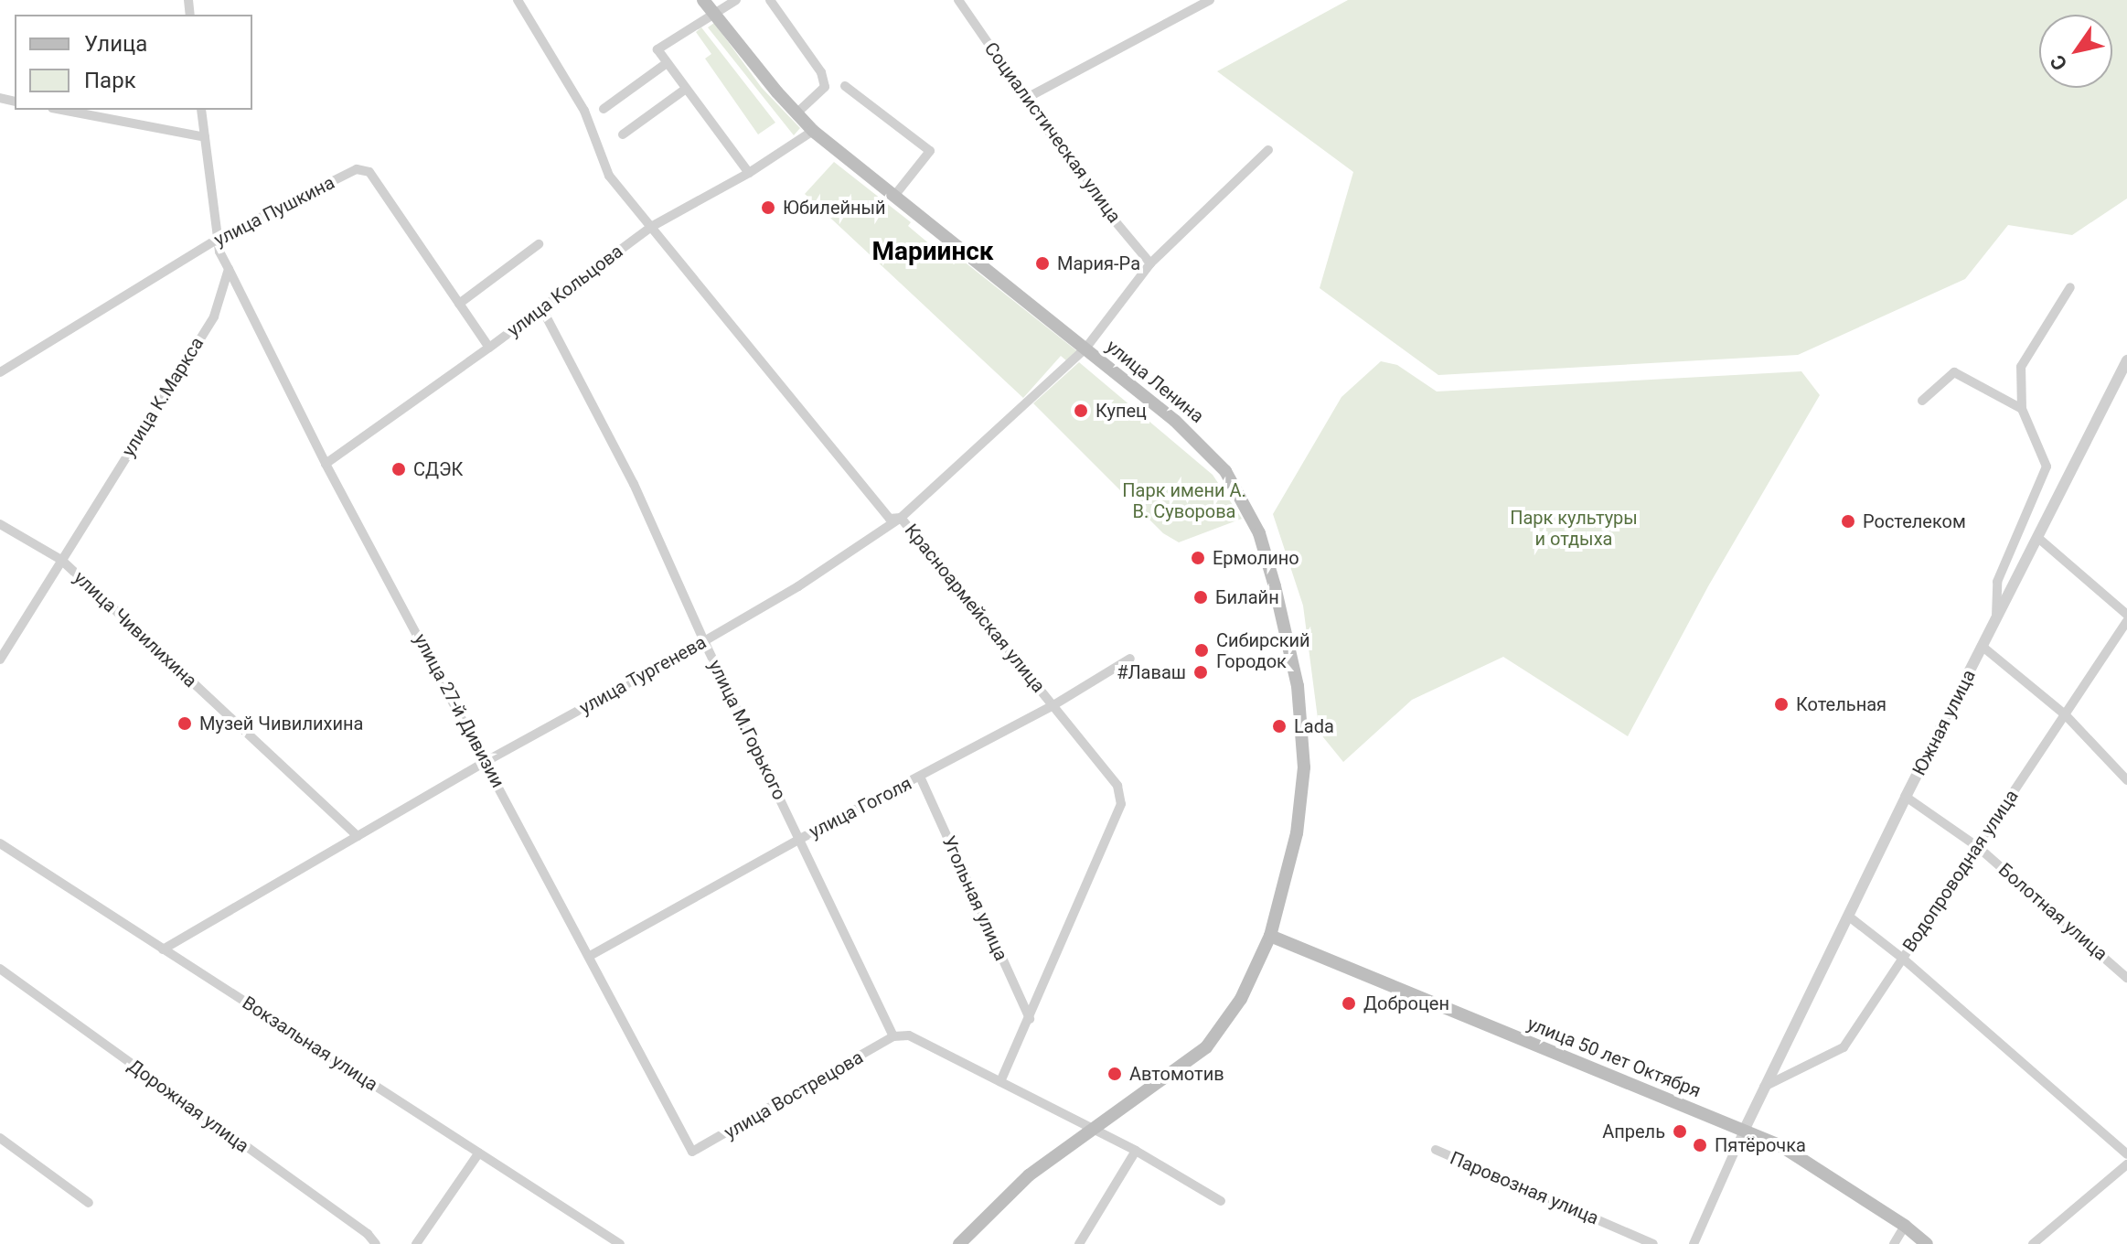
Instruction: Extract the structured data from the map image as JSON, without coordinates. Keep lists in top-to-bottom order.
{
  "streets": {
    "main road": ["улица Ленина", "улица 50 лет Октября"],
    "street": [
      "Социалистическая улица",
      "улица Пушкина",
      "улица Кольцова",
      "улица К.Маркса",
      "Красноармейская улица",
      "улица Чивилихина",
      "улица Тургенева",
      "улица 27-й Дивизии",
      "Южная улица",
      "улица М.Горького",
      "улица Гоголя",
      "Водопроводная улица",
      "Угольная улица",
      "Болотная улица",
      "Вокзальная улица",
      "улица Вострецова",
      "Дорожная улица",
      "Паровозная улица"
    ]
  },
  "crossings": [
    ["Социалистическая улица", "улица Тургенева"],
    ["улица Пушкина", "улица Кольцова"],
    ["улица Кольцова", "улица Ленина"],
    ["улица Кольцова", "Красноармейская улица"],
    ["улица Кольцова", "улица 27-й Дивизии"],
    ["улица Кольцова", "улица М.Горького"],
    ["улица Ленина", "улица Тургенева"],
    ["улица Ленина", "улица 50 лет Октября"],
    ["улица К.Маркса", "улица Чивилихина"],
    ["улица К.Маркса", "улица 27-й Дивизии"],
    ["Красноармейская улица", "улица Тургенева"],
    ["Красноармейская улица", "улица Гоголя"],
    ["Красноармейская улица", "Угольная улица"],
    ["улица Чивилихина", "улица Тургенева"],
    ["улица Тургенева", "улица 27-й Дивизии"],
    ["улица Тургенева", "улица М.Горького"],
    ["улица Тургенева", "Вокзальная улица"],
    ["улица 27-й Дивизии", "улица Гоголя"],
    ["улица 27-й Дивизии", "улица Вострецова"],
    ["Южная улица", "Водопроводная улица"],
    ["Южная улица", "Болотная улица"],
    ["Южная улица", "улица 50 лет Октября"],
    ["улица М.Горького", "улица Гоголя"],
    ["улица М.Горького", "улица Вострецова"],
    ["улица Гоголя", "Угольная улица"],
    ["Водопроводная улица", "Болотная улица"]
  ],
  "districts": ["Мариинск"],
  "parks": ["Парк имени А. В. Суворова", "Парк культуры и отдыха"],
  "places": [
    "Юбилейный",
    "Мария-Ра",
    "Купец",
    "СДЭК",
    "Ростелеком",
    "Ермолино",
    "Билайн",
    "Сибирский Городок",
    "#Лаваш",
    "Котельная",
    "Музей Чивилихина",
    "Lada",
    "Доброцен",
    "Автомотив",
    "Апрель",
    "Пятёрочка"
  ],
  "legend": ["Улица", "Парк"],
  "north": "bottom left"
}
